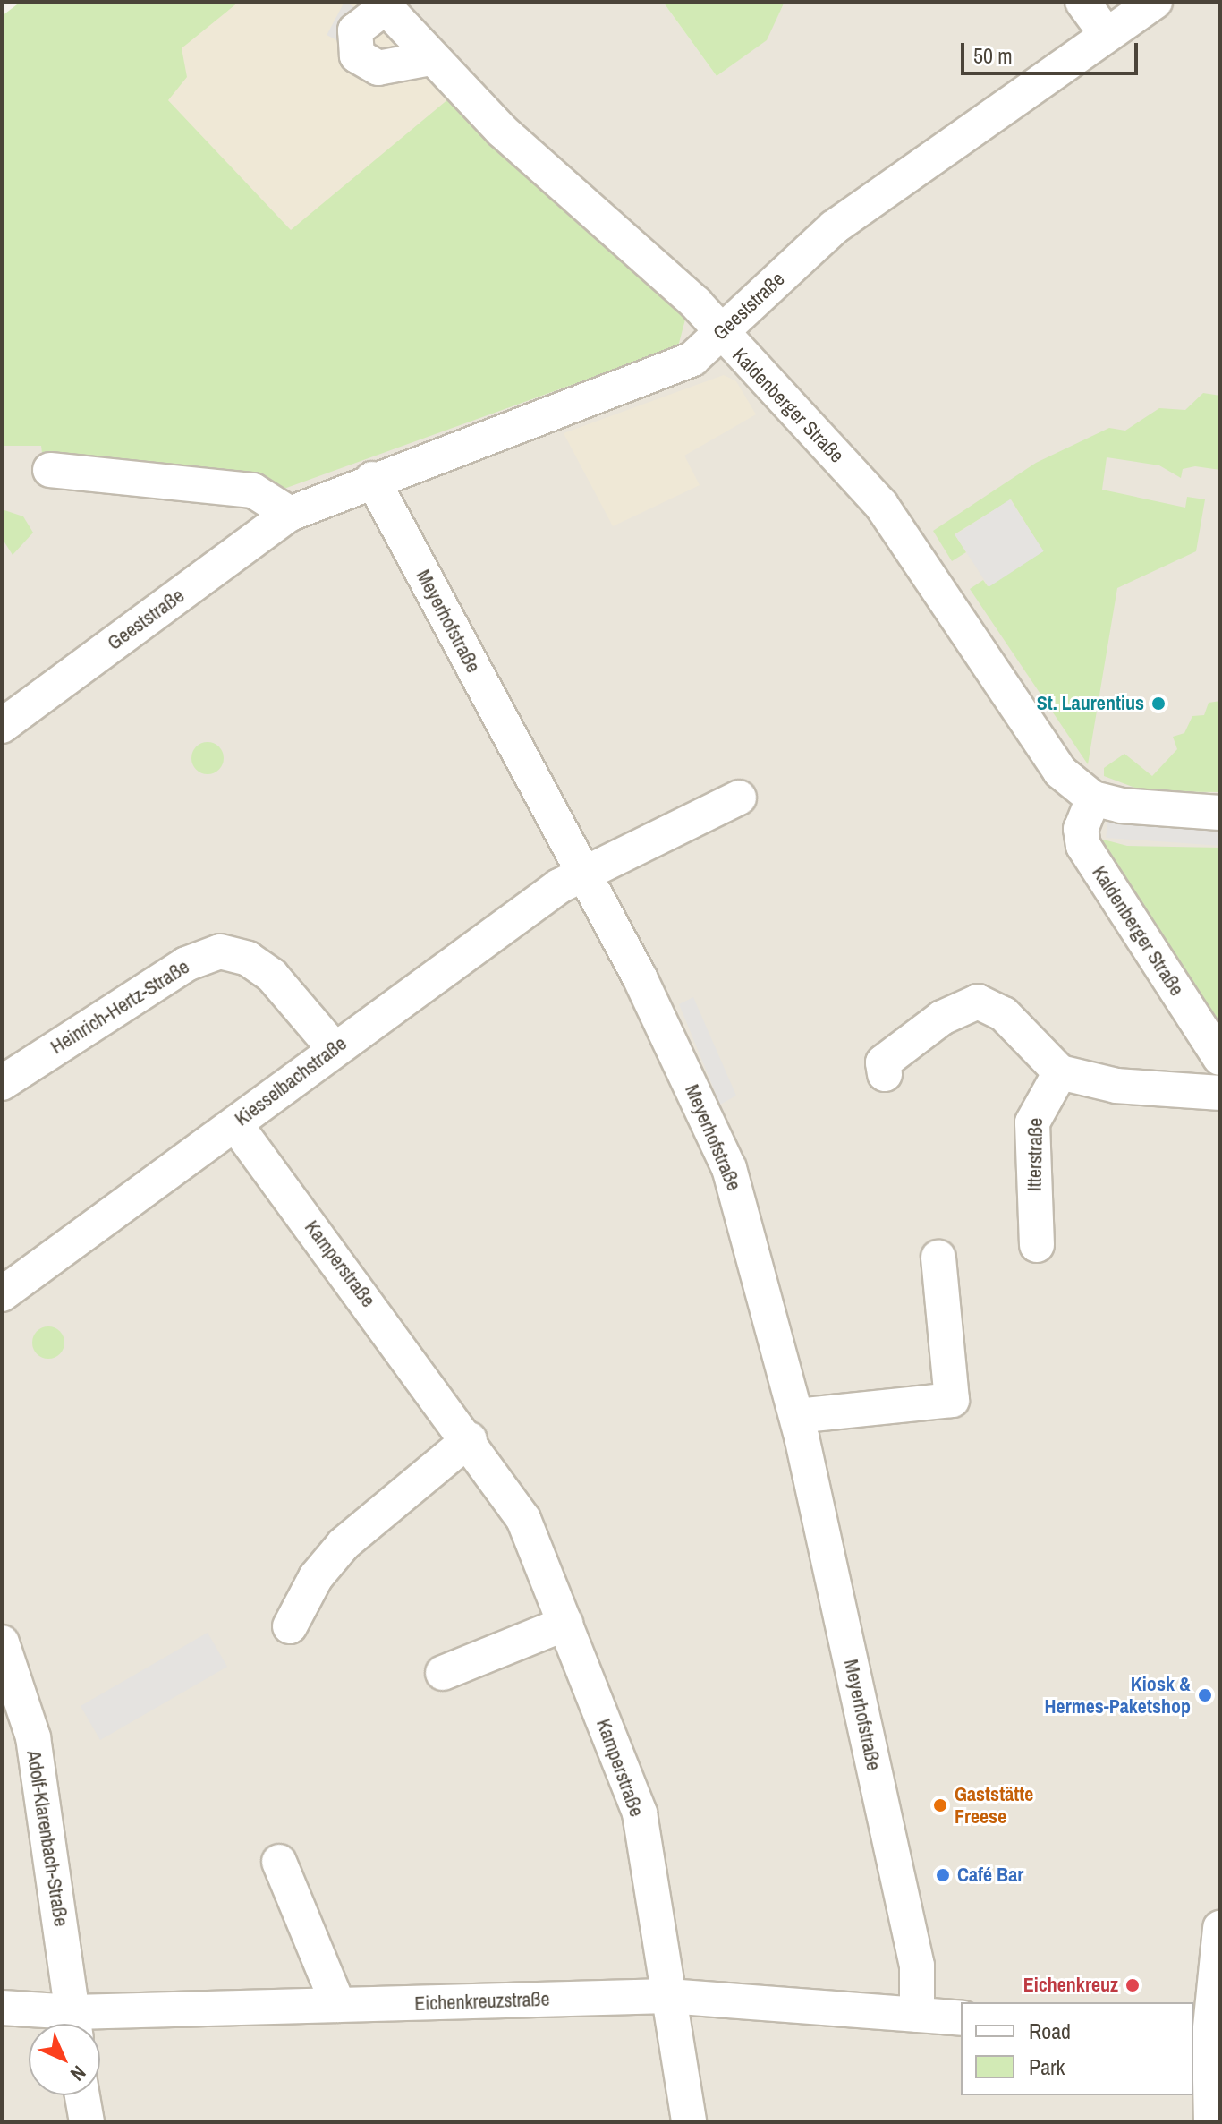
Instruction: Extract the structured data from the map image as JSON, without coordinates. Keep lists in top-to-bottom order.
{
  "streets": {
    "street": [
      "Geeststraße",
      "Kaldenberger Straße",
      "Meyerhofstraße",
      "Heinrich-Hertz-Straße",
      "Kiesselbachstraße",
      "Itterstraße",
      "Kamperstraße",
      "Adolf-Klarenbach-Straße",
      "Eichenkreuzstraße"
    ]
  },
  "crossings": [
    ["Geeststraße", "Kaldenberger Straße"],
    ["Geeststraße", "Meyerhofstraße"],
    ["Meyerhofstraße", "Kiesselbachstraße"],
    ["Meyerhofstraße", "Eichenkreuzstraße"],
    ["Heinrich-Hertz-Straße", "Kiesselbachstraße"],
    ["Kiesselbachstraße", "Kamperstraße"],
    ["Kamperstraße", "Eichenkreuzstraße"]
  ],
  "places": [
    "St. Laurentius",
    "Kiosk & Hermes-Paketshop",
    "Gaststätte Freese",
    "Café Bar",
    "Eichenkreuz"
  ],
  "legend": ["Road", "Park"],
  "scale_bar": "50 m",
  "north": "bottom right"
}
